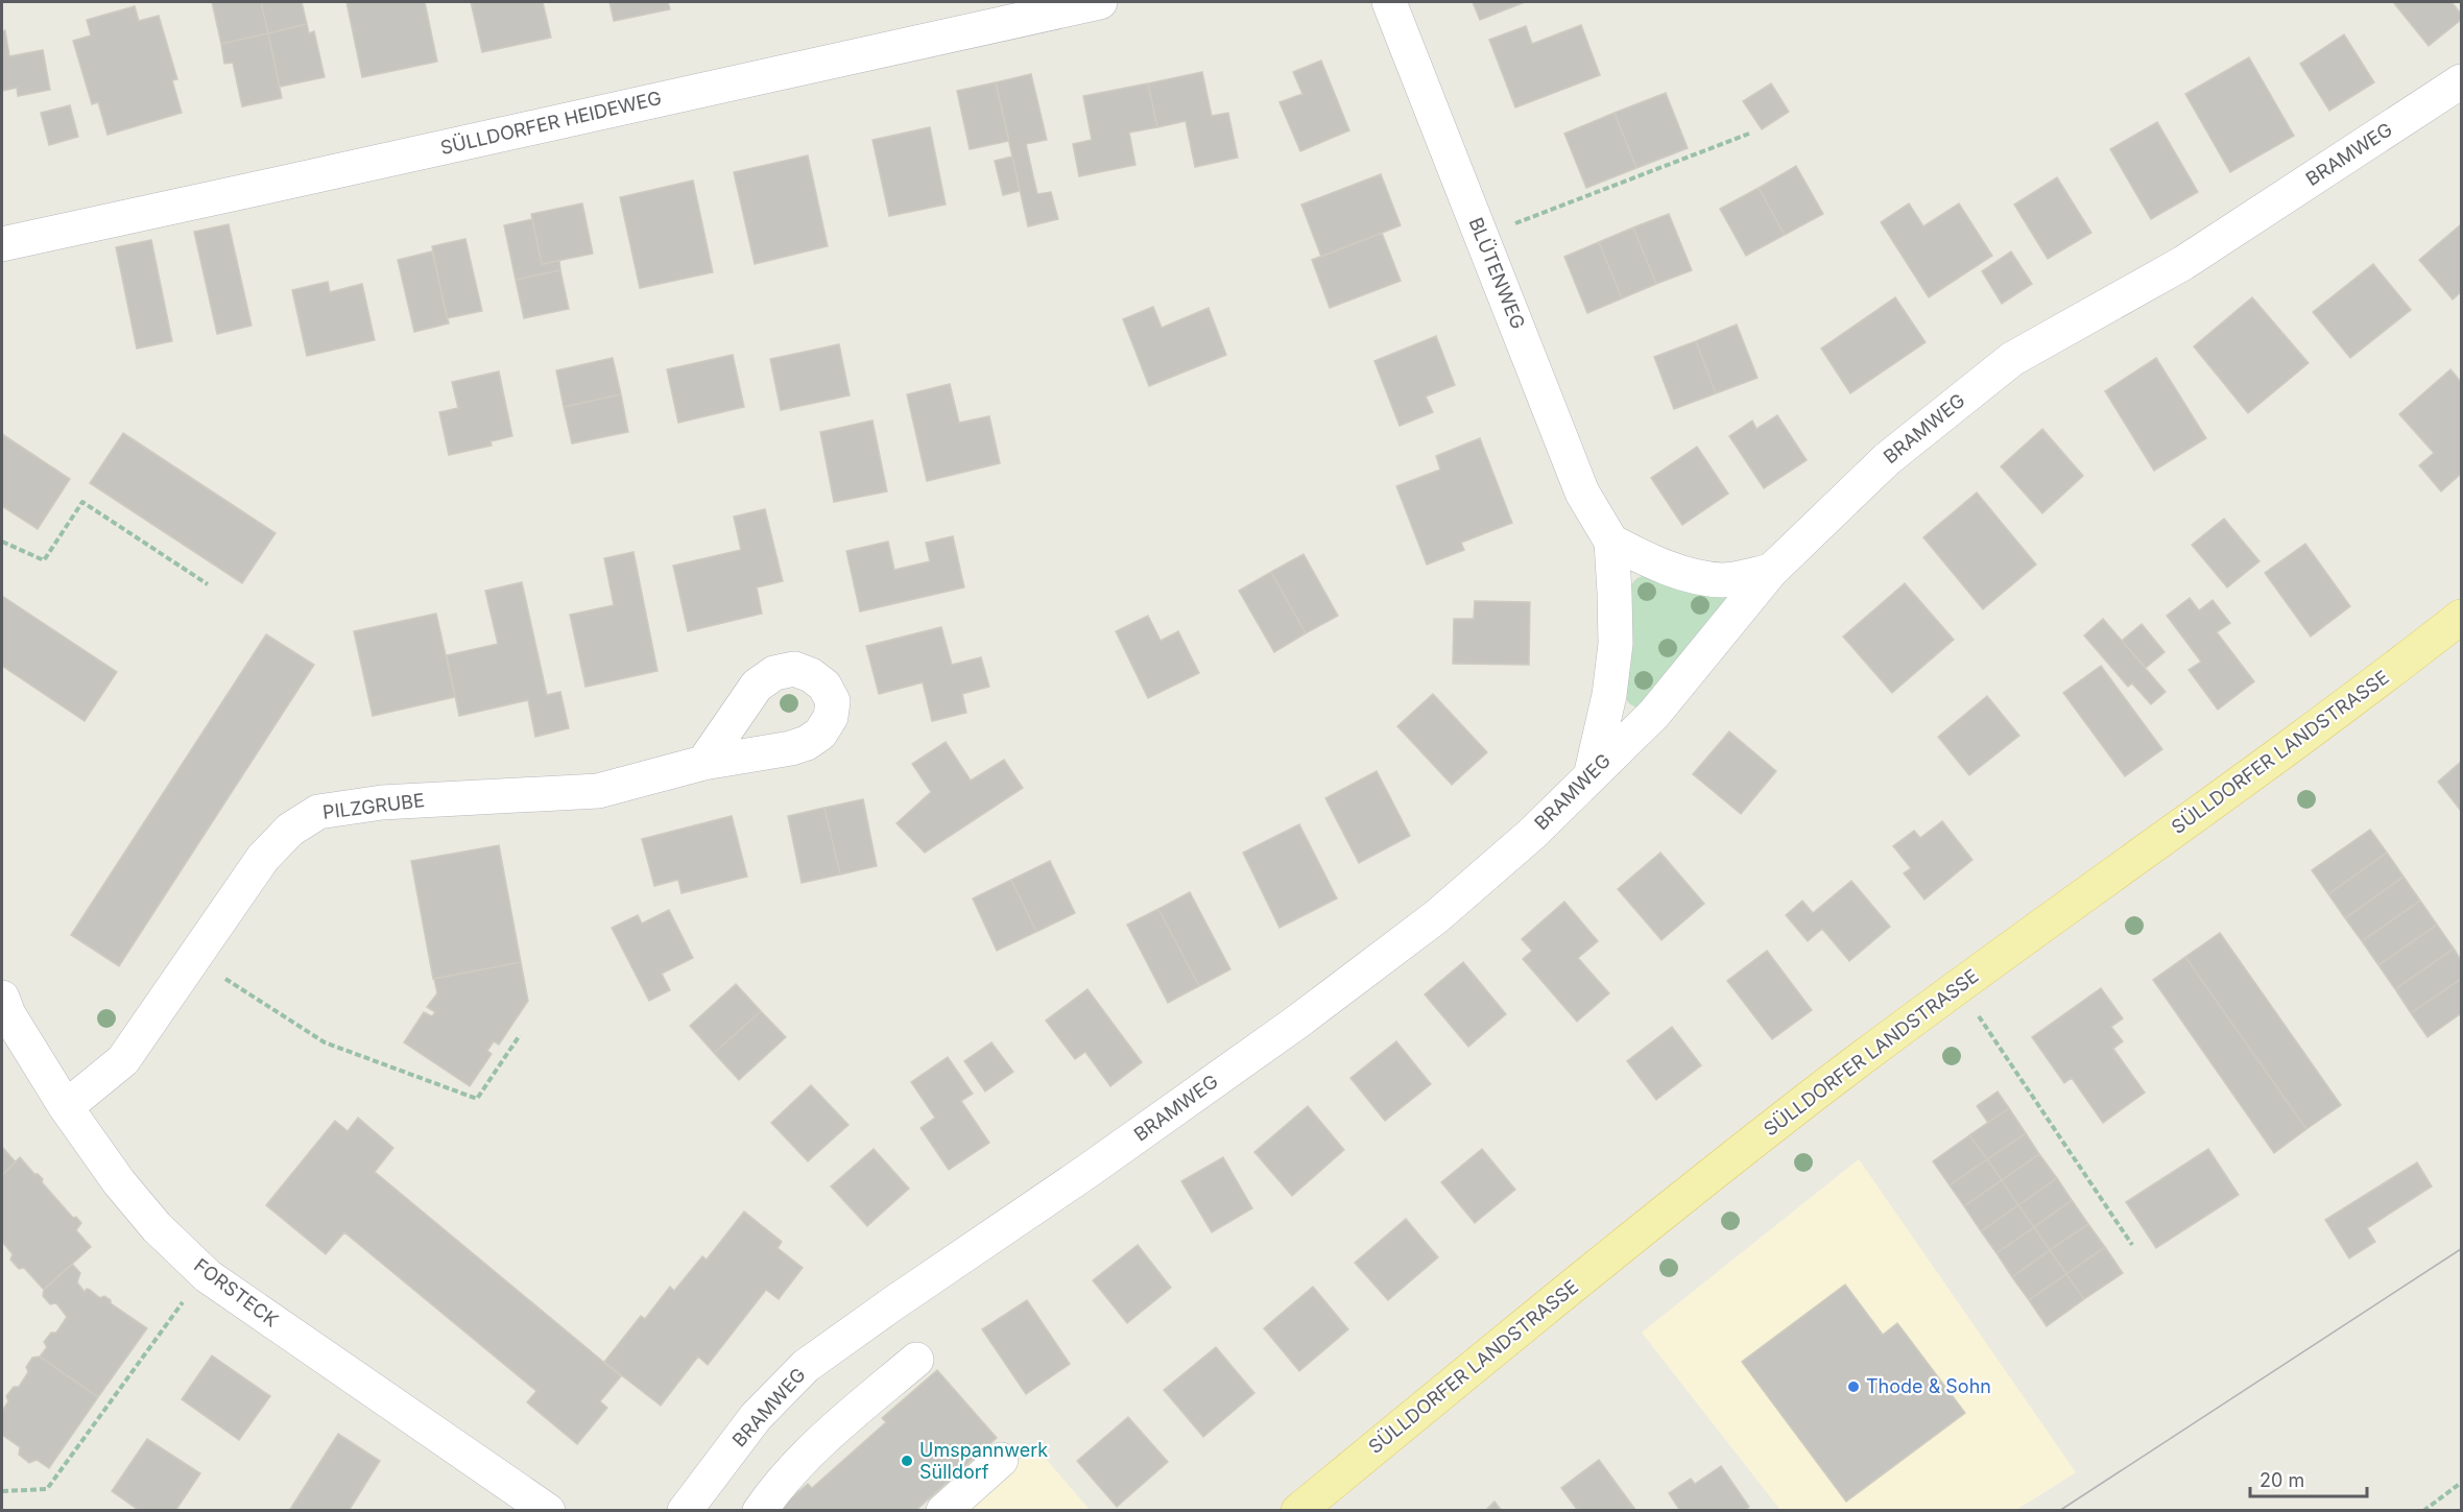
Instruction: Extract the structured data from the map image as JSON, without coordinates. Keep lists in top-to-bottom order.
{
  "streets": {
    "main road": ["SÜLLDORFER LANDSTRASSE"],
    "street": [
      "SÜLLDORFER HEIDEWEG",
      "BRAMWEG",
      "BLÜTENWEG",
      "PILZGRUBE",
      "FORSTECK"
    ]
  },
  "crossings": [
    ["BRAMWEG", "BLÜTENWEG"],
    ["PILZGRUBE", "FORSTECK"]
  ],
  "places": ["Thode & Sohn", "Umspannwerk Sülldorf"],
  "scale_bar": "20 m"
}
